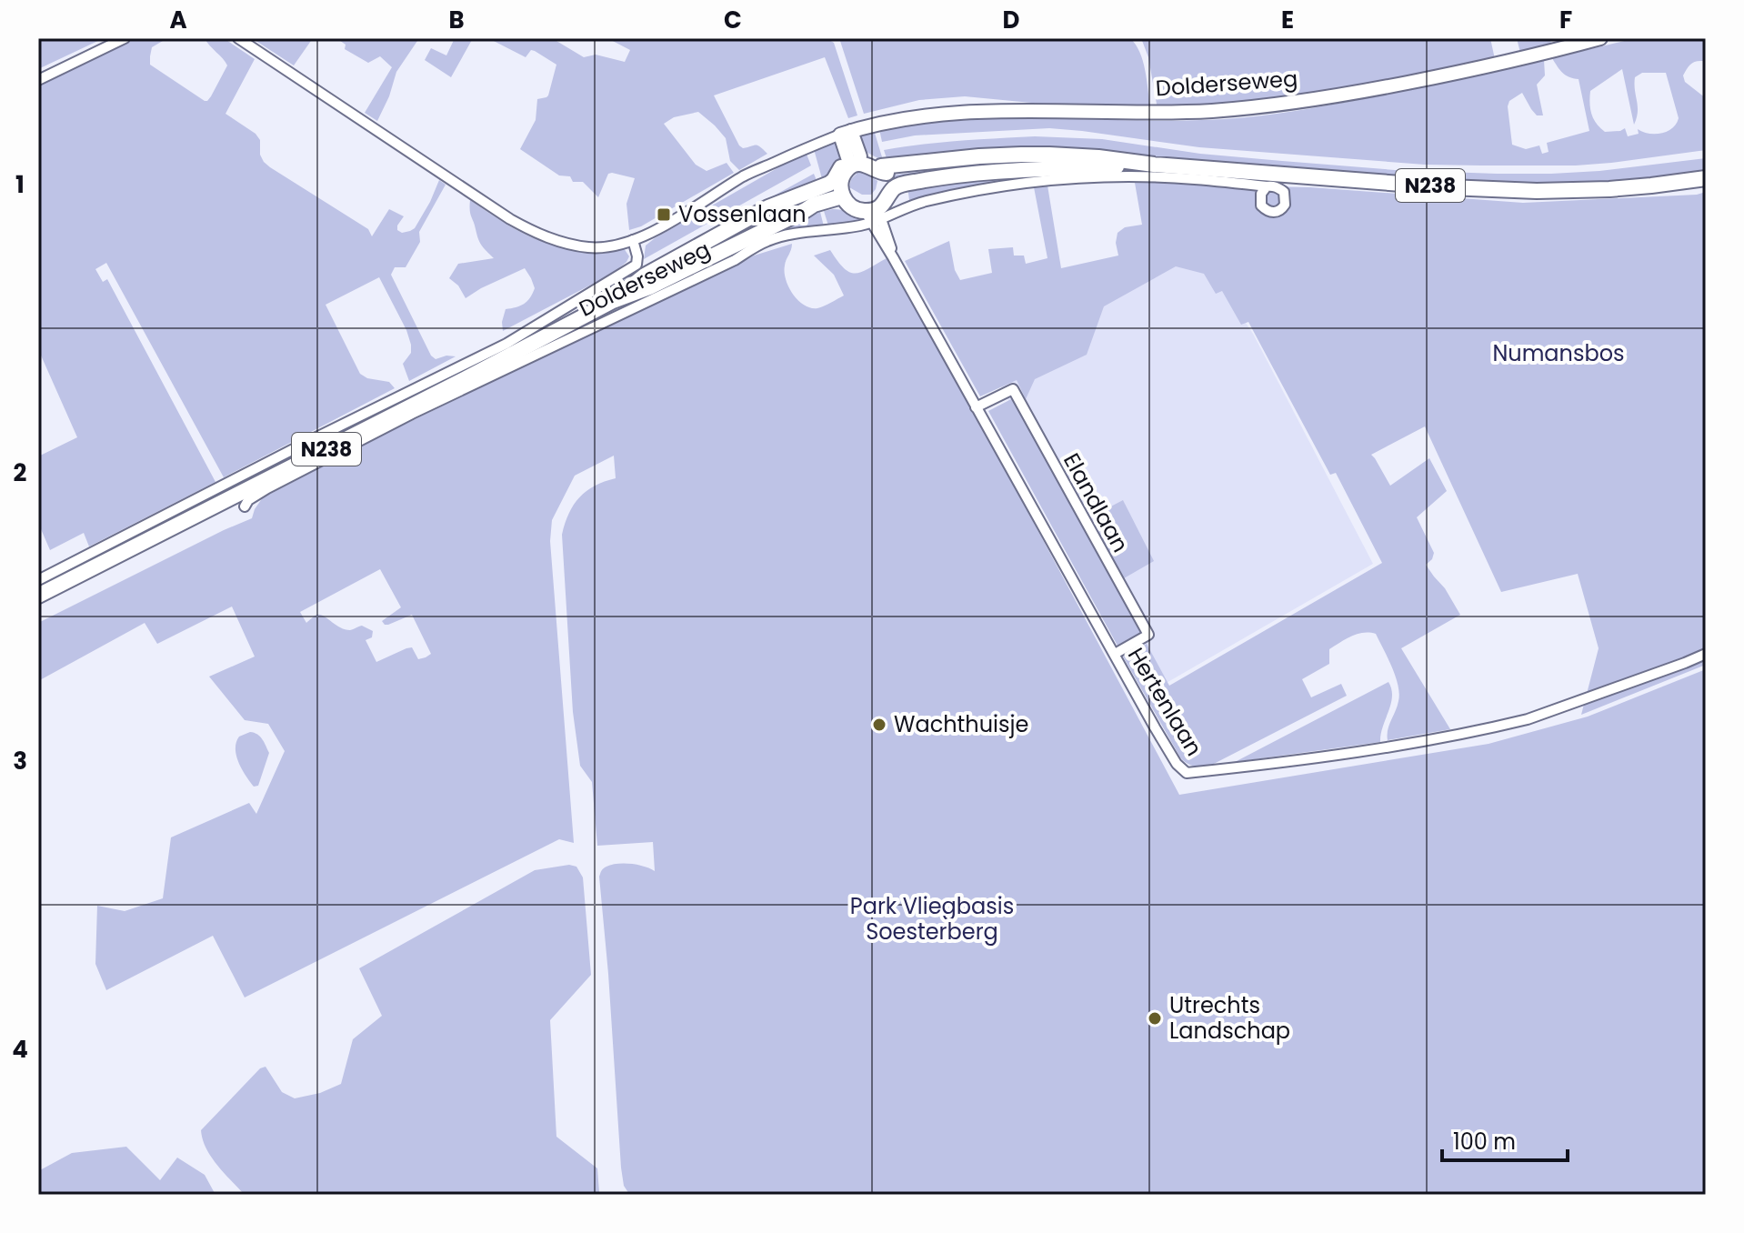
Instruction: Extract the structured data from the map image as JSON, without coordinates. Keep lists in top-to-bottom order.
{
  "streets": {
    "main road": ["Dolderseweg", "N238"],
    "street": ["Elandlaan", "Hertenlaan"]
  },
  "crossings": [
    ["Dolderseweg", "N238"],
    ["Dolderseweg", "Hertenlaan"],
    ["N238", "Hertenlaan"],
    ["Elandlaan", "Hertenlaan"]
  ],
  "parks": ["Numansbos", "Park Vliegbasis Soesterberg"],
  "places": {
    "transit": ["Vossenlaan"],
    "other": ["Wachthuisje", "Utrechts Landschap"]
  },
  "scale_bar": "100 m",
  "grid": {
    "columns": [
      "A",
      "B",
      "C",
      "D",
      "E",
      "F"
    ],
    "rows": [
      "1",
      "2",
      "3",
      "4"
    ]
  }
}
